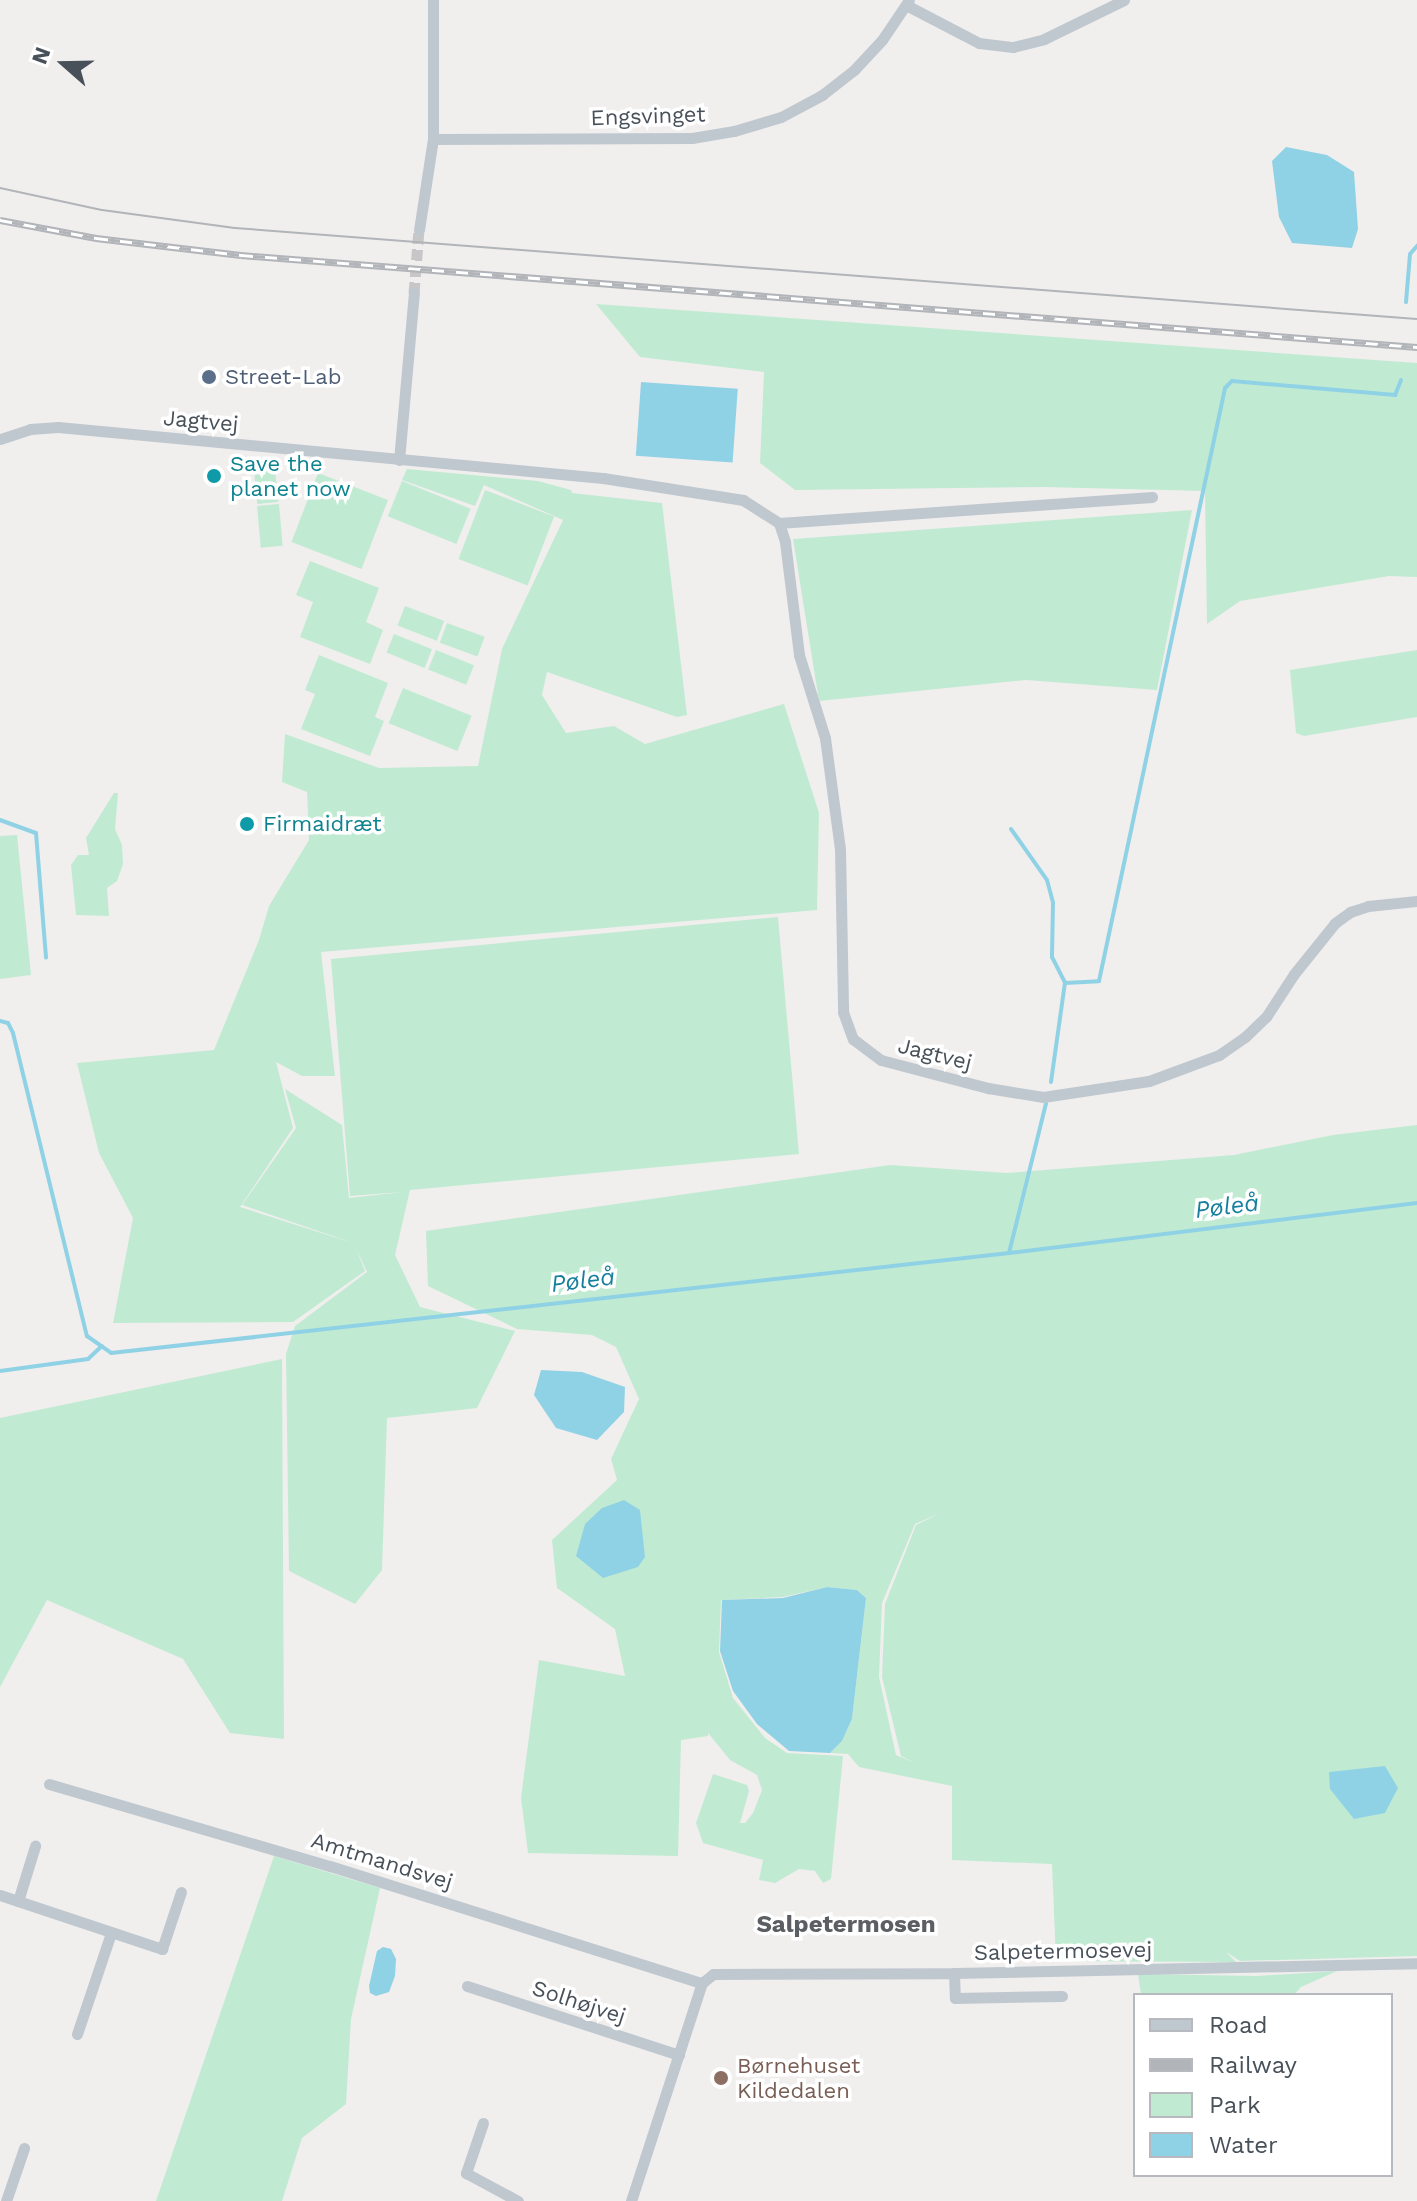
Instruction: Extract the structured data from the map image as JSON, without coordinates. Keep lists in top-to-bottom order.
{
  "streets": {
    "street": [
      "Engsvinget",
      "Jagtvej",
      "Amtmandsvej",
      "Salpetermosevej",
      "Solhøjvej"
    ]
  },
  "crossings": [
    ["Amtmandsvej", "Salpetermosevej"]
  ],
  "districts": ["Salpetermosen"],
  "water": ["Pøleå"],
  "places": [
    "Street-Lab",
    "Save the planet now",
    "Firmaidræt",
    "Børnehuset Kildedalen"
  ],
  "legend": [
    "Road",
    "Railway",
    "Park",
    "Water"
  ],
  "north": "left"
}
